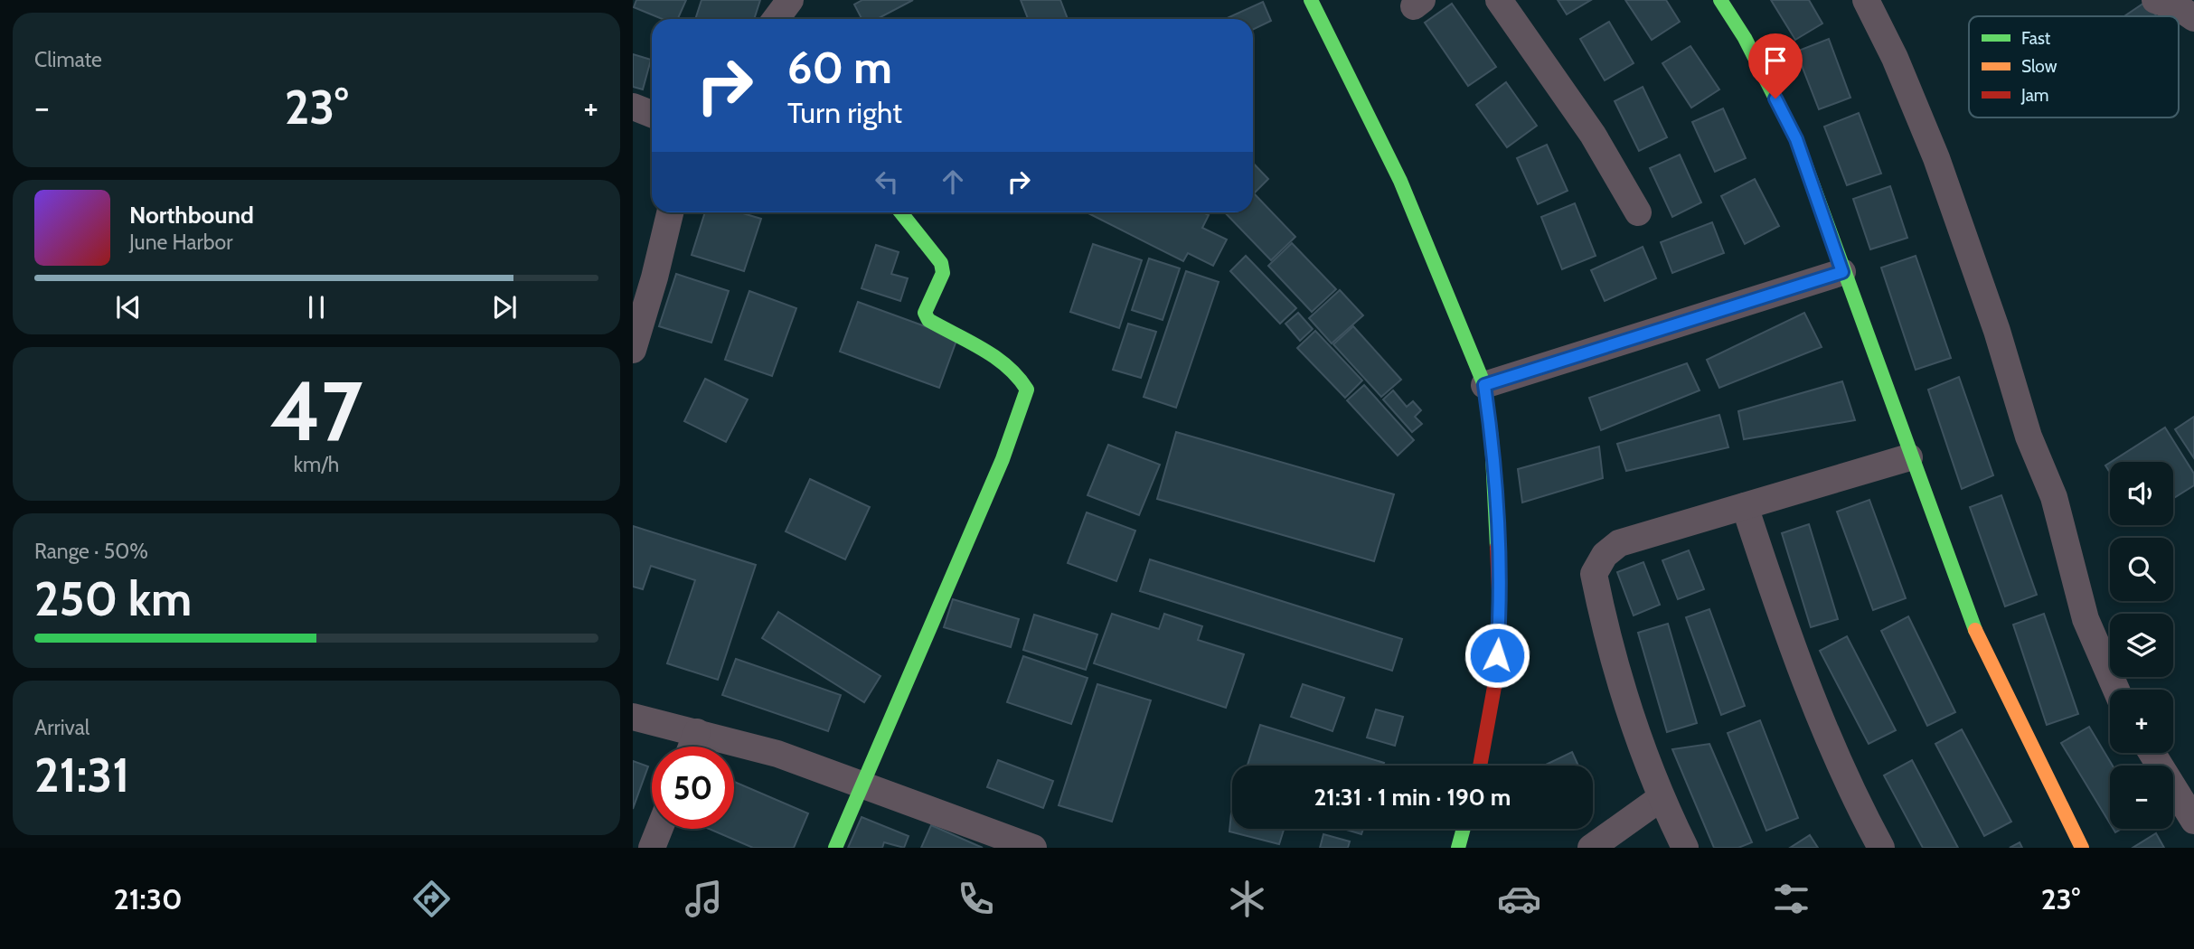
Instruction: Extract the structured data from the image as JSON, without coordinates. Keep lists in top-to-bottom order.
{
  "legend": ["Fast", "Slow", "Jam"],
  "page": {
    "tile": [
      "Climate",
      ["47", "km/h"],
      ["Range · 50%", "250 km"],
      ["Arrival", "21:31"]
    ],
    "turn": ["60 m", "Turn right"],
    "heat": ["−", "23°", "+"],
    "song": ["Northbound", "June Harbor"],
    "map_buttons": ["+", "−"],
    "limit": "50",
    "trip": "21:31 · 1 min · 190 m",
    "tabs": ["21:30", "23°"]
  }
}
